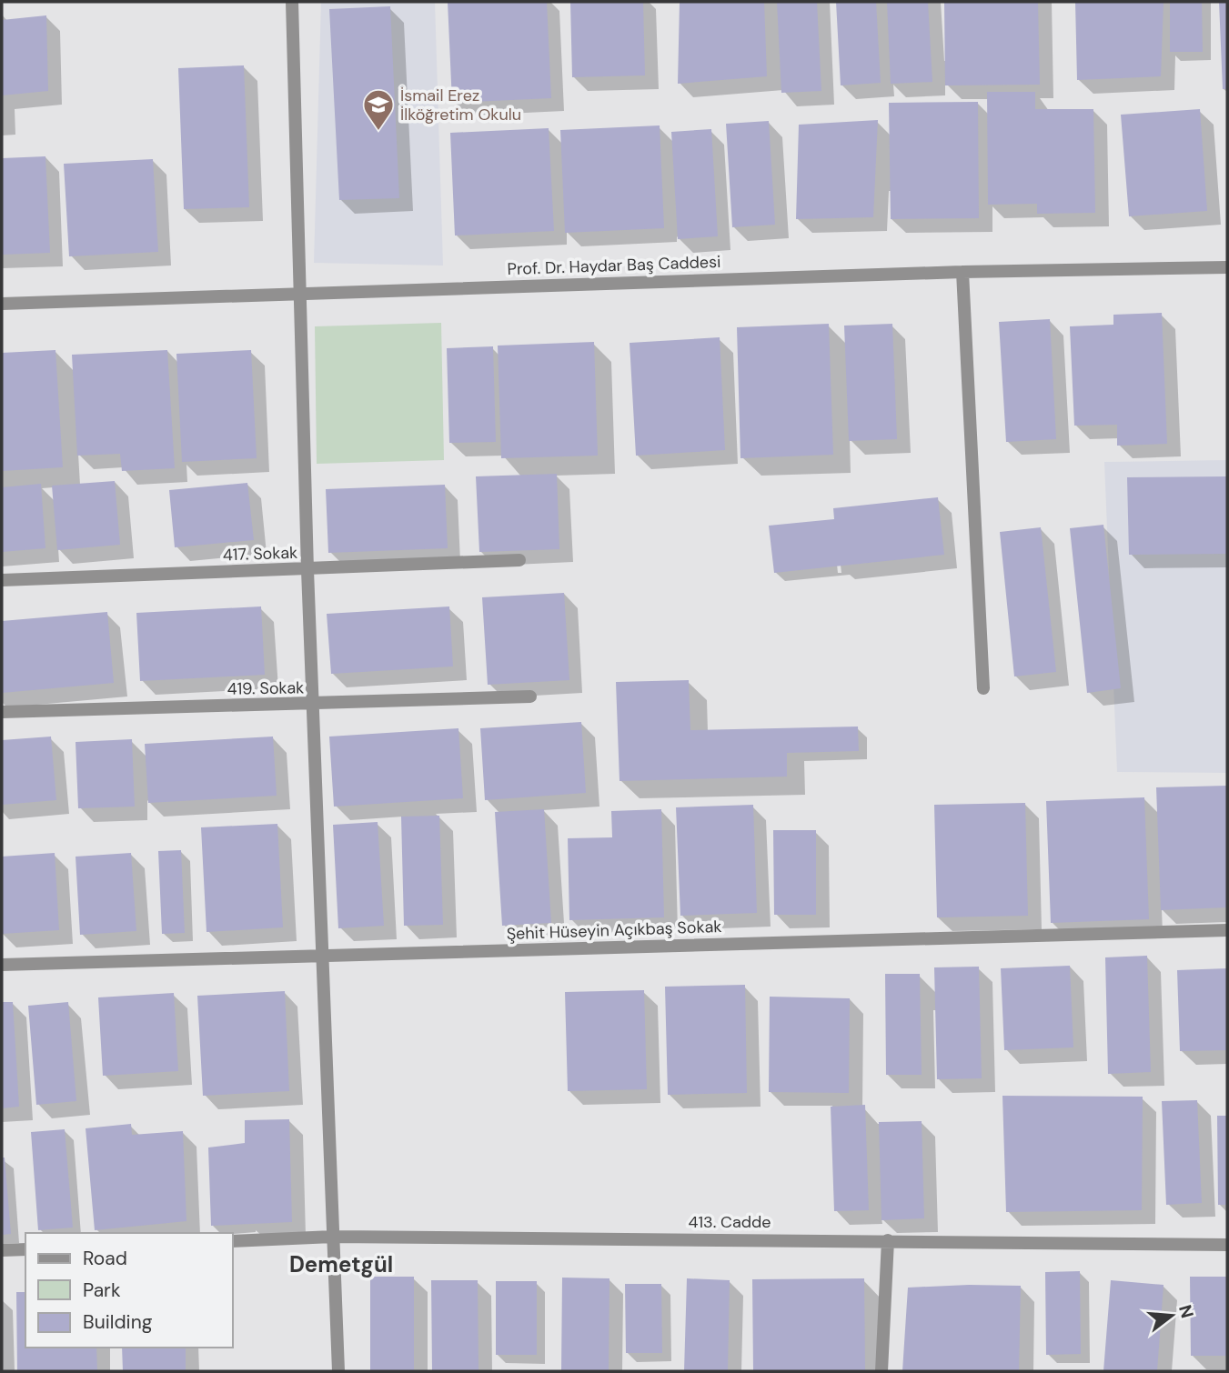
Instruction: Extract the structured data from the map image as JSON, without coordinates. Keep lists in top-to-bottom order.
{
  "streets": {
    "street": [
      "Prof. Dr. Haydar Baş Caddesi",
      "417. Sokak",
      "419. Sokak",
      "Şehit Hüseyin Açıkbaş Sokak",
      "413. Cadde"
    ]
  },
  "districts": ["Demetgül"],
  "places": {
    "school or university": ["İsmail Erez İlköğretim Okulu"]
  },
  "legend": ["Road", "Park", "Building"],
  "north": "right"
}
